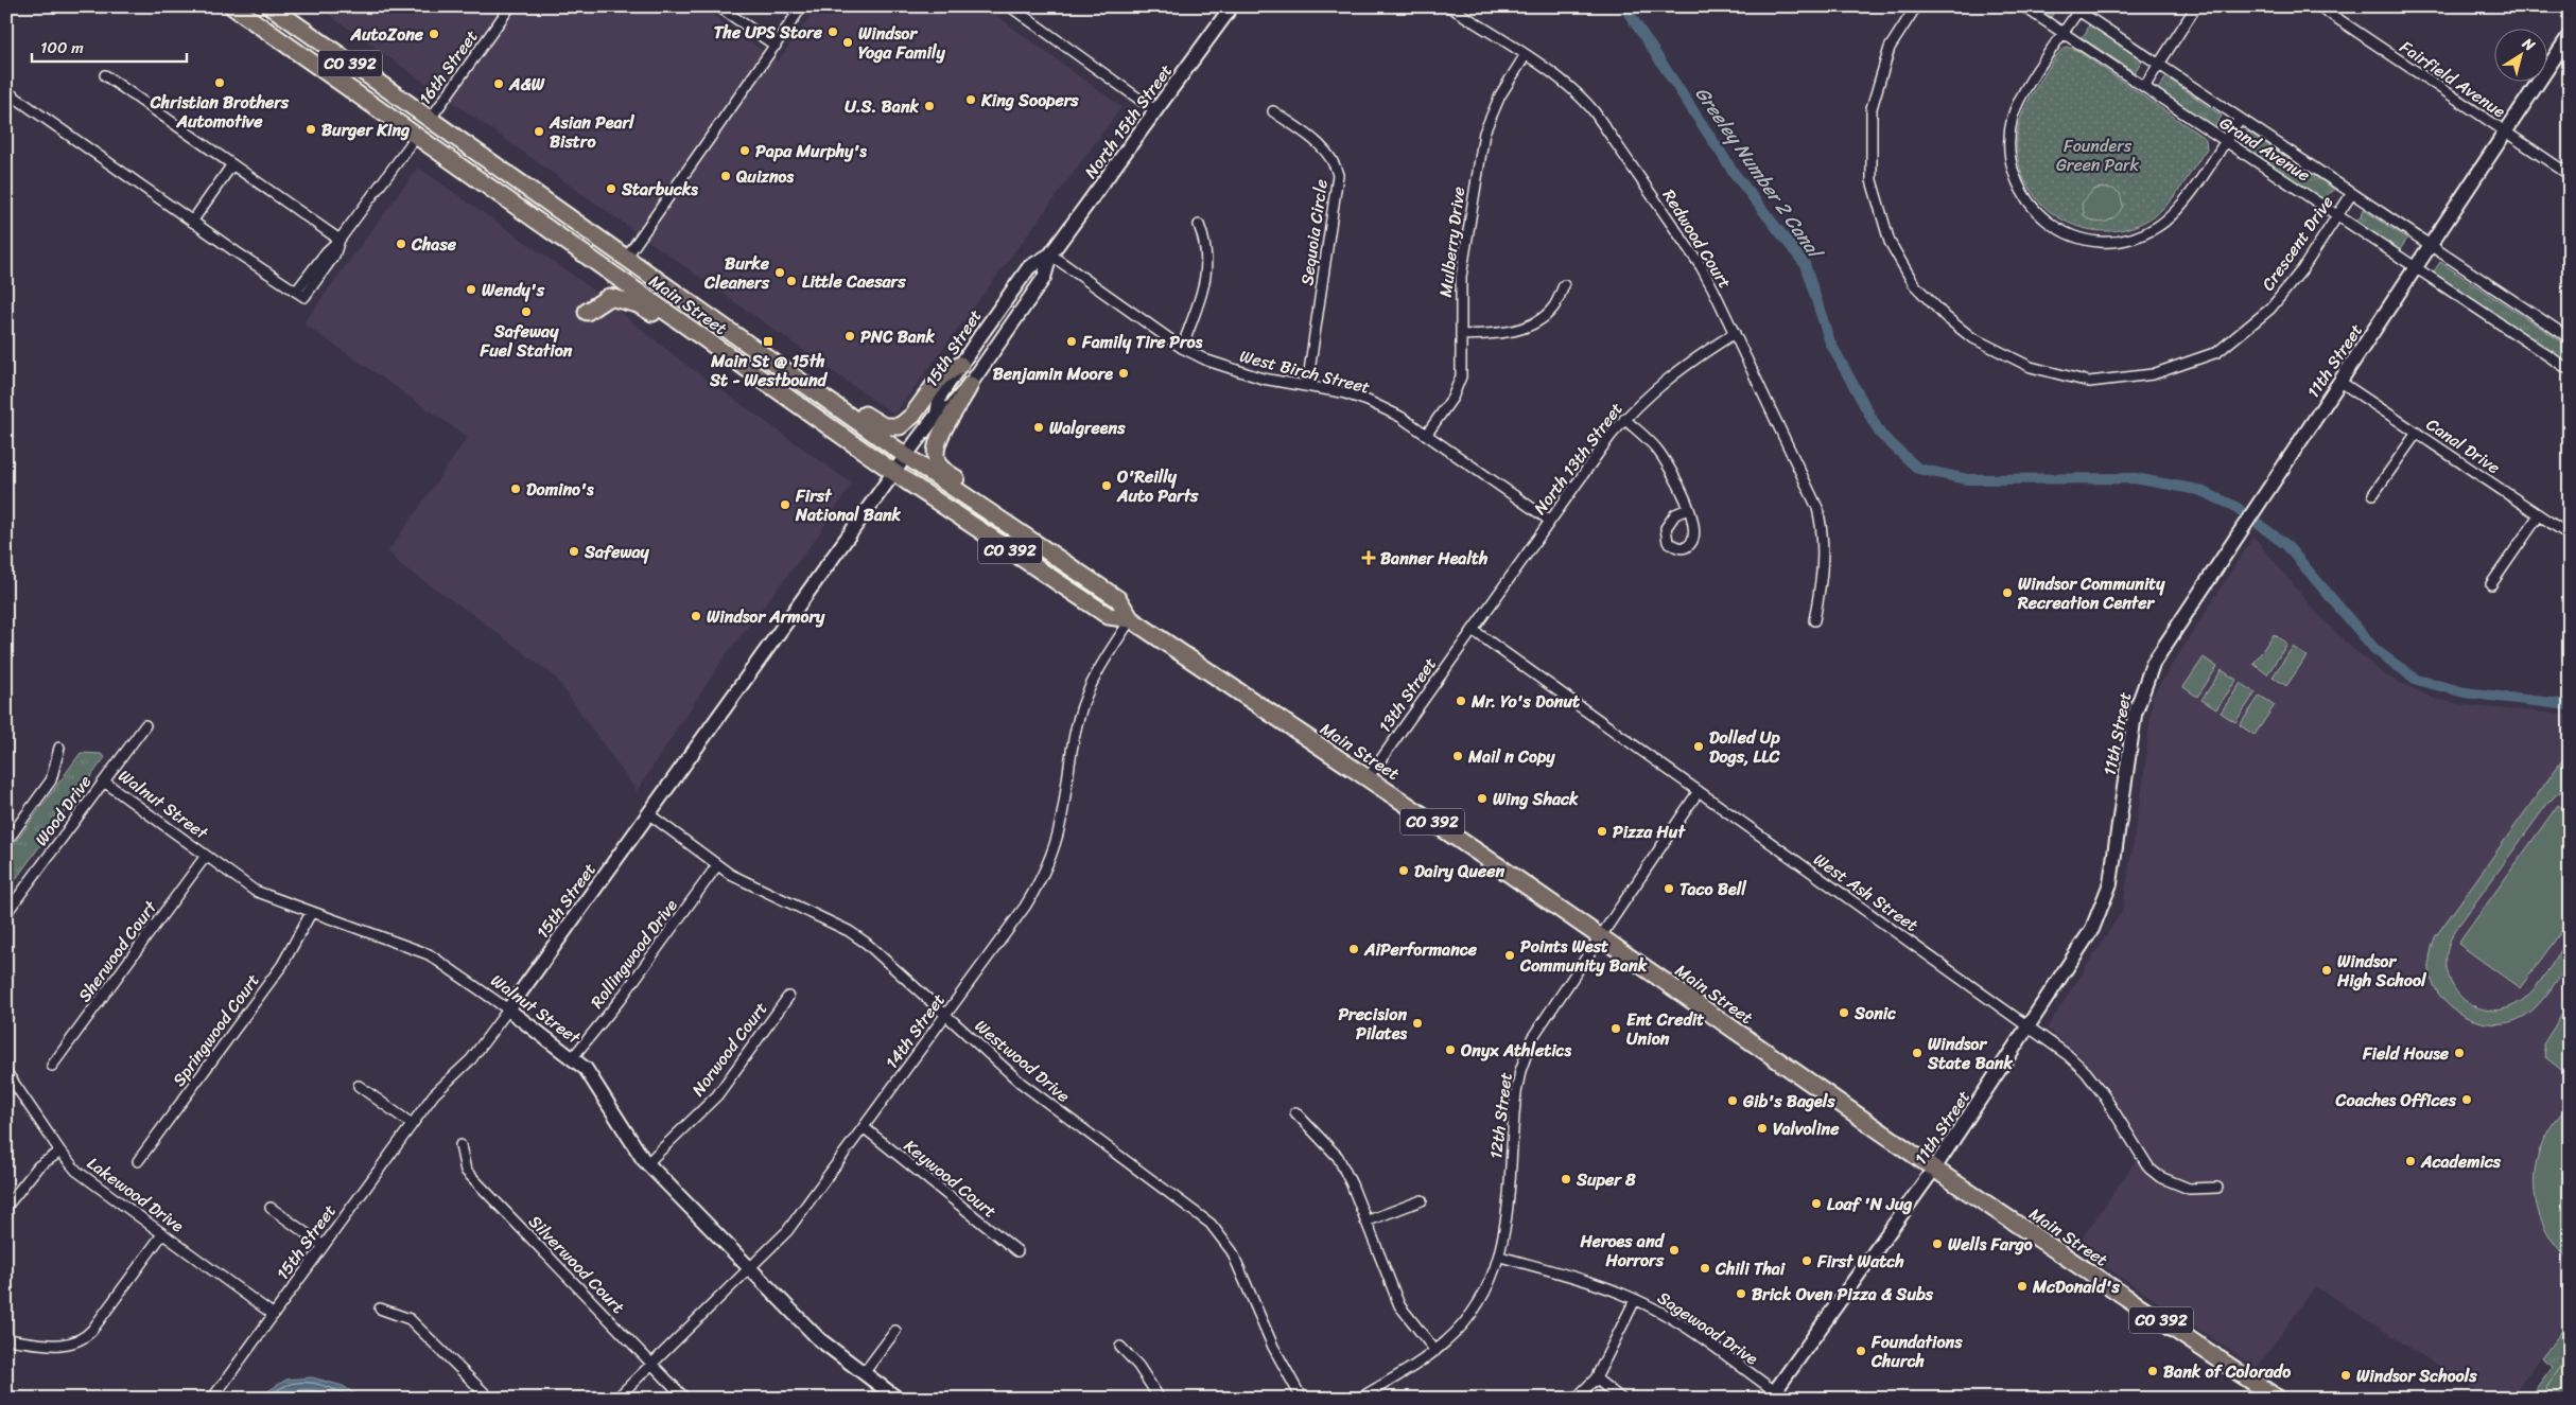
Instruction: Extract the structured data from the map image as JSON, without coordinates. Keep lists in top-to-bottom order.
{
  "streets": {
    "main road": ["CO 392", "Main Street"],
    "street": [
      "16th Street",
      "Fairfield Avenue",
      "North 15th Street",
      "Grand Avenue",
      "Sequoia Circle",
      "Redwood Court",
      "Mulberry Drive",
      "Crescent Drive",
      "15th Street",
      "11th Street",
      "West Birch Street",
      "Canal Drive",
      "North 13th Street",
      "13th Street",
      "Walnut Street",
      "Wood Drive",
      "West Ash Street",
      "Sherwood Court",
      "Rollingwood Drive",
      "Springwood Court",
      "14th Street",
      "Norwood Court",
      "Westwood Drive",
      "12th Street",
      "Keywood Court",
      "Lakewood Drive",
      "Silverwood Court",
      "Sagewood Drive"
    ]
  },
  "crossings": [
    ["16th Street", "Main Street"],
    ["Fairfield Avenue", "11th Street"],
    ["North 15th Street", "15th Street"],
    ["North 15th Street", "West Birch Street"],
    ["Grand Avenue", "Crescent Drive"],
    ["Grand Avenue", "11th Street"],
    ["Sequoia Circle", "West Birch Street"],
    ["Redwood Court", "Mulberry Drive"],
    ["Redwood Court", "North 13th Street"],
    ["Mulberry Drive", "West Birch Street"],
    ["Main Street", "15th Street"],
    ["Main Street", "11th Street"],
    ["Main Street", "13th Street"],
    ["Main Street", "14th Street"],
    ["Main Street", "12th Street"],
    ["15th Street", "Walnut Street"],
    ["15th Street", "Westwood Drive"],
    ["15th Street", "Lakewood Drive"],
    ["11th Street", "Canal Drive"],
    ["11th Street", "West Ash Street"],
    ["11th Street", "Sagewood Drive"],
    ["West Birch Street", "North 13th Street"],
    ["North 13th Street", "13th Street"],
    ["North 13th Street", "West Ash Street"],
    ["13th Street", "West Ash Street"],
    ["Walnut Street", "Wood Drive"],
    ["Walnut Street", "Sherwood Court"],
    ["Walnut Street", "Rollingwood Drive"],
    ["Walnut Street", "Springwood Court"],
    ["Walnut Street", "14th Street"],
    ["Walnut Street", "Norwood Court"],
    ["West Ash Street", "12th Street"],
    ["Rollingwood Drive", "Westwood Drive"],
    ["14th Street", "Westwood Drive"],
    ["14th Street", "Keywood Court"],
    ["14th Street", "Silverwood Court"],
    ["12th Street", "Sagewood Drive"]
  ],
  "water": ["Greeley Number 2 Canal"],
  "parks": ["Founders Green Park"],
  "places": {
    "other": [
      "The UPS Store",
      "AutoZone",
      "Windsor Yoga Family",
      "Christian Brothers Automotive",
      "A&W",
      "King Soopers",
      "U.S. Bank",
      "Burger King",
      "Asian Pearl Bistro",
      "Papa Murphy's",
      "Quiznos",
      "Starbucks",
      "Chase",
      "Burke Cleaners",
      "Little Caesars",
      "Wendy's",
      "Safeway Fuel Station",
      "PNC Bank",
      "Family Tire Pros",
      "Benjamin Moore",
      "Walgreens",
      "O'Reilly Auto Parts",
      "Domino's",
      "First National Bank",
      "Safeway",
      "Windsor Community Recreation Center",
      "Windsor Armory",
      "Mr. Yo's Donut",
      "Dolled Up Dogs, LLC",
      "Mail n Copy",
      "Wing Shack",
      "Pizza Hut",
      "Dairy Queen",
      "Taco Bell",
      "AiPerformance",
      "Points West Community Bank",
      "Windsor High School",
      "Sonic",
      "Precision Pilates",
      "Ent Credit Union",
      "Onyx Athletics",
      "Windsor State Bank",
      "Field House",
      "Coaches Offices",
      "Gib's Bagels",
      "Valvoline",
      "Academics",
      "Super 8",
      "Loaf 'N Jug",
      "Wells Fargo",
      "Heroes and Horrors",
      "First Watch",
      "Chili Thai",
      "McDonald's",
      "Brick Oven Pizza & Subs",
      "Foundations Church",
      "Bank of Colorado",
      "Windsor Schools"
    ],
    "transit": ["Main St @ 15th St - Westbound"],
    "health": ["Banner Health"]
  },
  "scale_bar": "100 m",
  "north": "top right"
}
